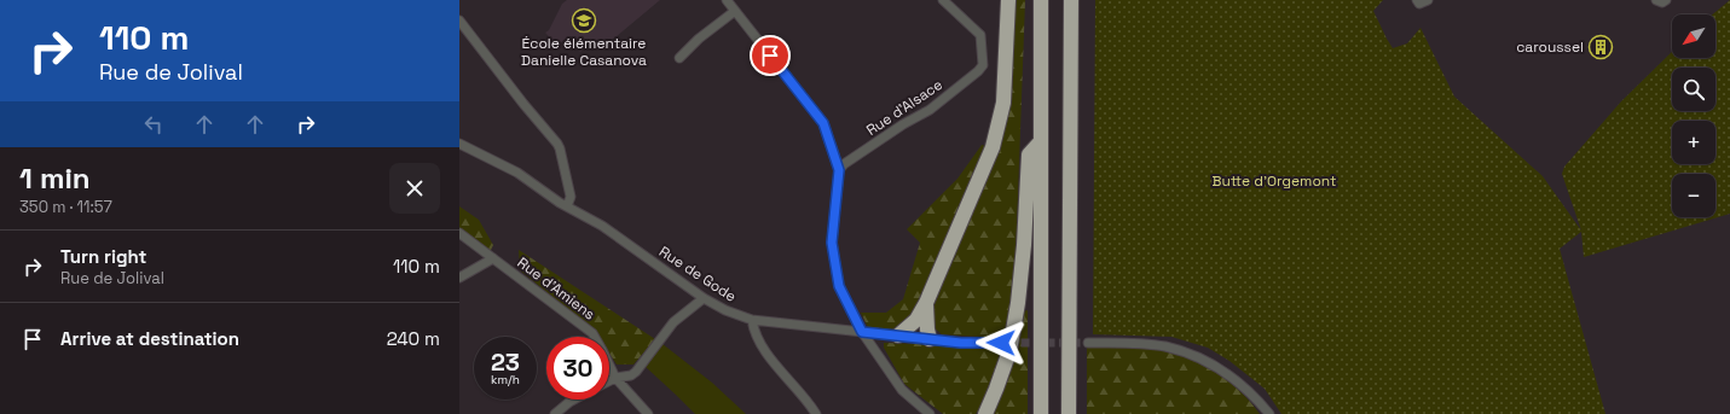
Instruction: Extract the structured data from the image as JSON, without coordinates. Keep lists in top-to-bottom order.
{
  "streets": {
    "street": ["Rue d'Alsace", "Rue de Gode", "Rue d'Amiens"]
  },
  "parks": ["Butte d'Orgemont"],
  "places": {
    "school or university": ["École élémentaire Danielle Casanova"],
    "building": ["caroussel"]
  },
  "north": "bottom left",
  "page": {
    "turn": ["110 m", "Rue de Jolival"],
    "map_buttons": ["+", "−"],
    "heading": ["1 min", "350 m · 11:57"],
    "list": [
      {
        "name": "Turn right",
        "note": "Rue de Jolival",
        "value": "110 m"
      },
      {
        "name": "Arrive at destination",
        "value": "240 m"
      }
    ],
    "speed": "23 km/h",
    "limit": "30"
  }
}
